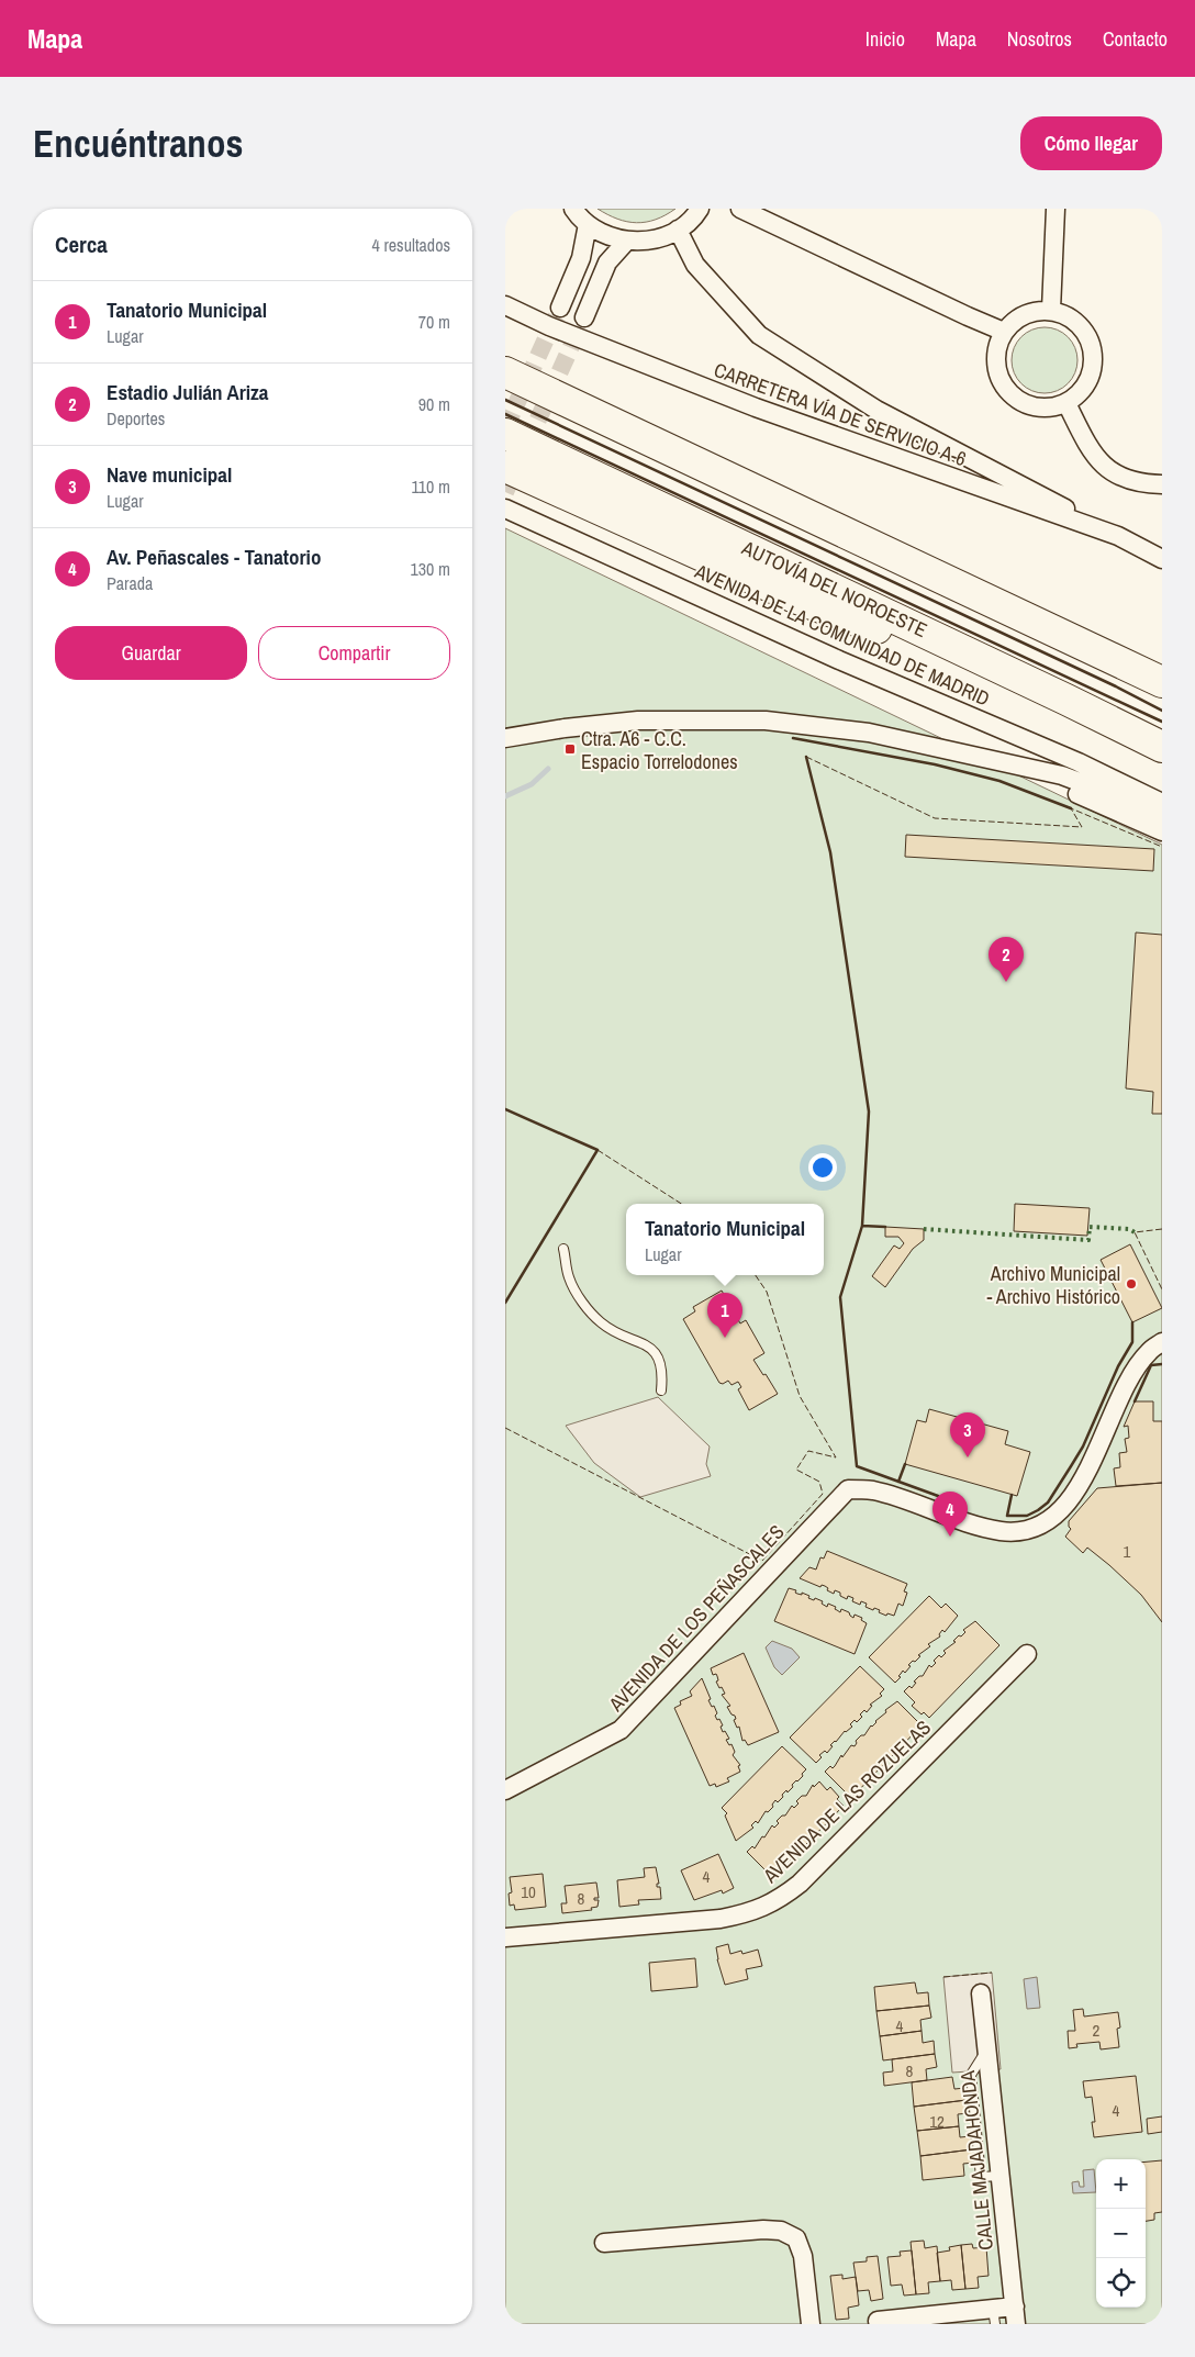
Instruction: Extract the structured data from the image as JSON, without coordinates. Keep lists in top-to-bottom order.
{
  "streets": {
    "highway": ["AUTOVÍA DEL NOROESTE"],
    "street": [
      "CARRETERA VÍA DE SERVICIO A-6",
      "AVENIDA DE LA COMUNIDAD DE MADRID",
      "AVENIDA DE LOS PEÑASCALES",
      "AVENIDA DE LAS ROZUELAS",
      "CALLE MAJADAHONDA"
    ]
  },
  "places": {
    "transit": ["Ctra. A6 - C.C. Espacio Torrelodones"],
    "other": ["Archivo Municipal - Archivo Histórico"]
  },
  "house_numbers": [
    "1",
    "4",
    "10",
    "8",
    "4",
    "2",
    "8",
    "4",
    "12"
  ],
  "page": {
    "header": "Mapa",
    "nav": [
      "Inicio",
      "Mapa",
      "Nosotros",
      "Contacto"
    ],
    "buttons": [
      "Cómo llegar",
      ["Guardar", "Compartir"]
    ],
    "title": "Encuéntranos",
    "heading": ["Cerca", "4 resultados"],
    "list": [
      {
        "mark": "1",
        "name": "Tanatorio Municipal",
        "note": "Lugar",
        "value": "70 m"
      },
      {
        "mark": "2",
        "name": "Estadio Julián Ariza",
        "note": "Deportes",
        "value": "90 m"
      },
      {
        "mark": "3",
        "name": "Nave municipal",
        "note": "Lugar",
        "value": "110 m"
      },
      {
        "mark": "4",
        "name": "Av. Peñascales - Tanatorio",
        "note": "Parada",
        "value": "130 m"
      }
    ],
    "pins": [
      "2",
      "1",
      "3",
      "4"
    ],
    "popup": ["Tanatorio Municipal", "Lugar"],
    "map_buttons": ["+", "−"]
  }
}
